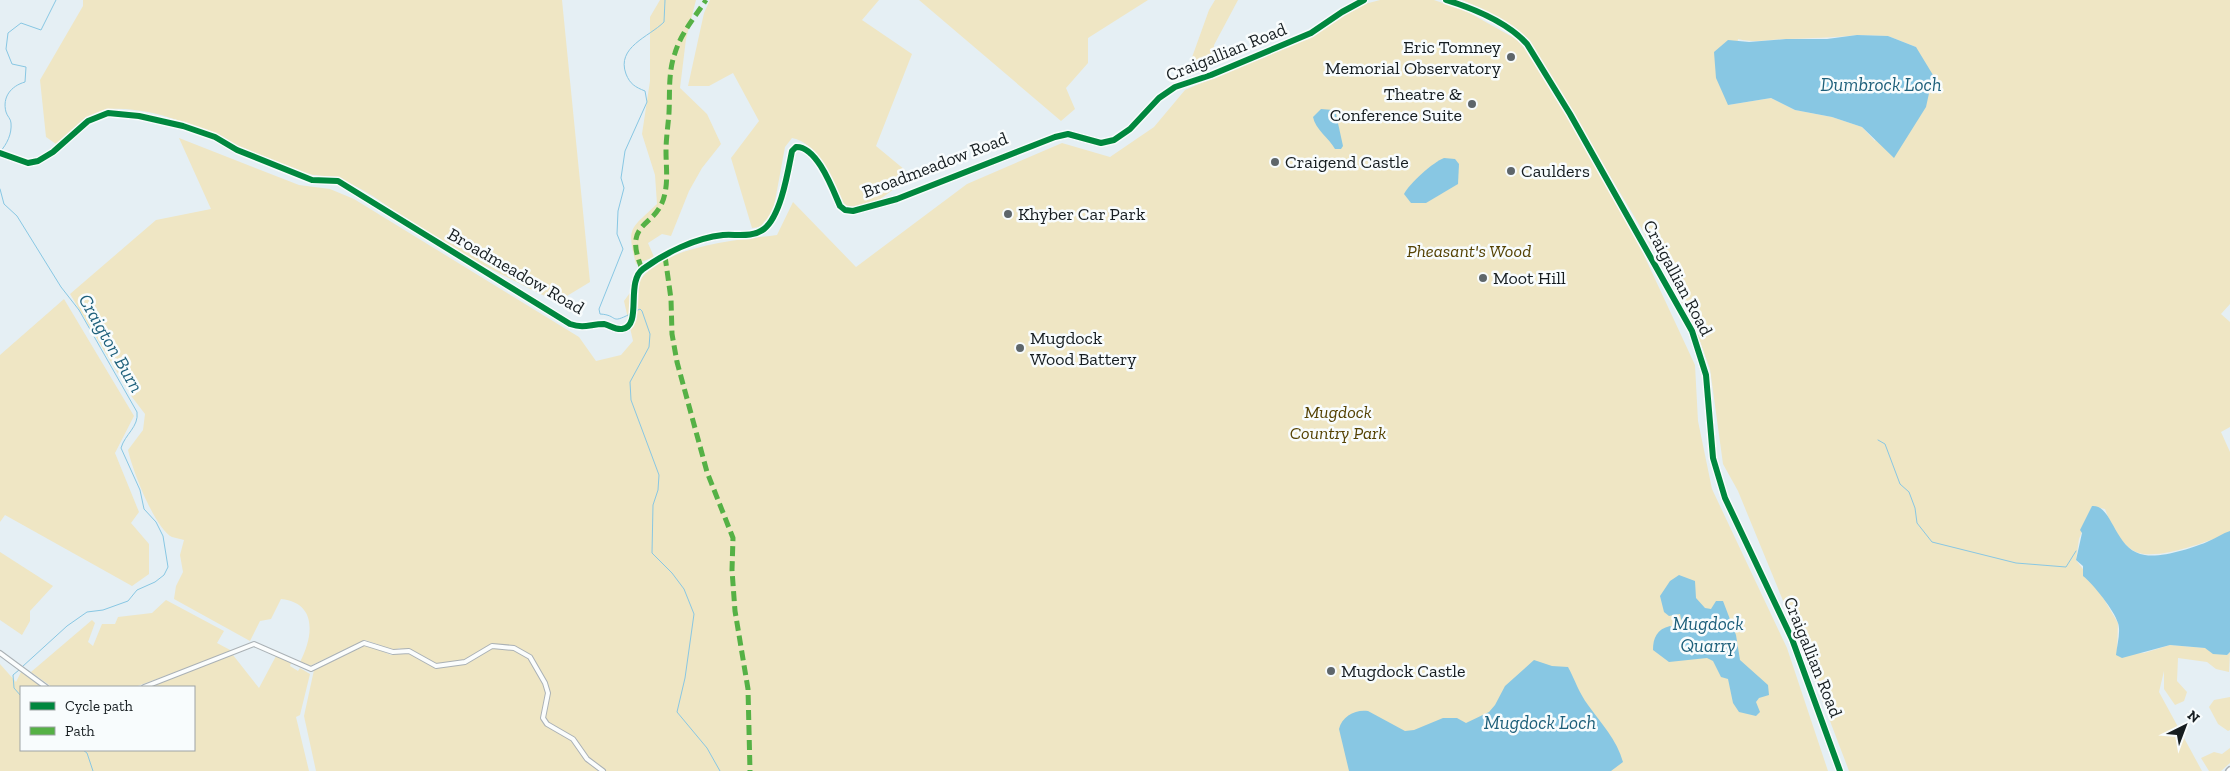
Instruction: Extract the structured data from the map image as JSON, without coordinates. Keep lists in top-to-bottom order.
{
  "streets": {
    "street": ["Craigallian Road", "Broadmeadow Road"]
  },
  "crossings": [
    ["Craigallian Road", "Broadmeadow Road"]
  ],
  "water": [
    "Dumbrock Loch",
    "Craigton Burn",
    "Mugdock Quarry",
    "Mugdock Loch"
  ],
  "parks": ["Pheasant's Wood", "Mugdock Country Park"],
  "places": [
    "Eric Tomney Memorial Observatory",
    "Theatre & Conference Suite",
    "Craigend Castle",
    "Caulders",
    "Khyber Car Park",
    "Moot Hill",
    "Mugdock Wood Battery",
    "Mugdock Castle"
  ],
  "legend": ["Cycle path", "Path"],
  "north": "top right"
}
